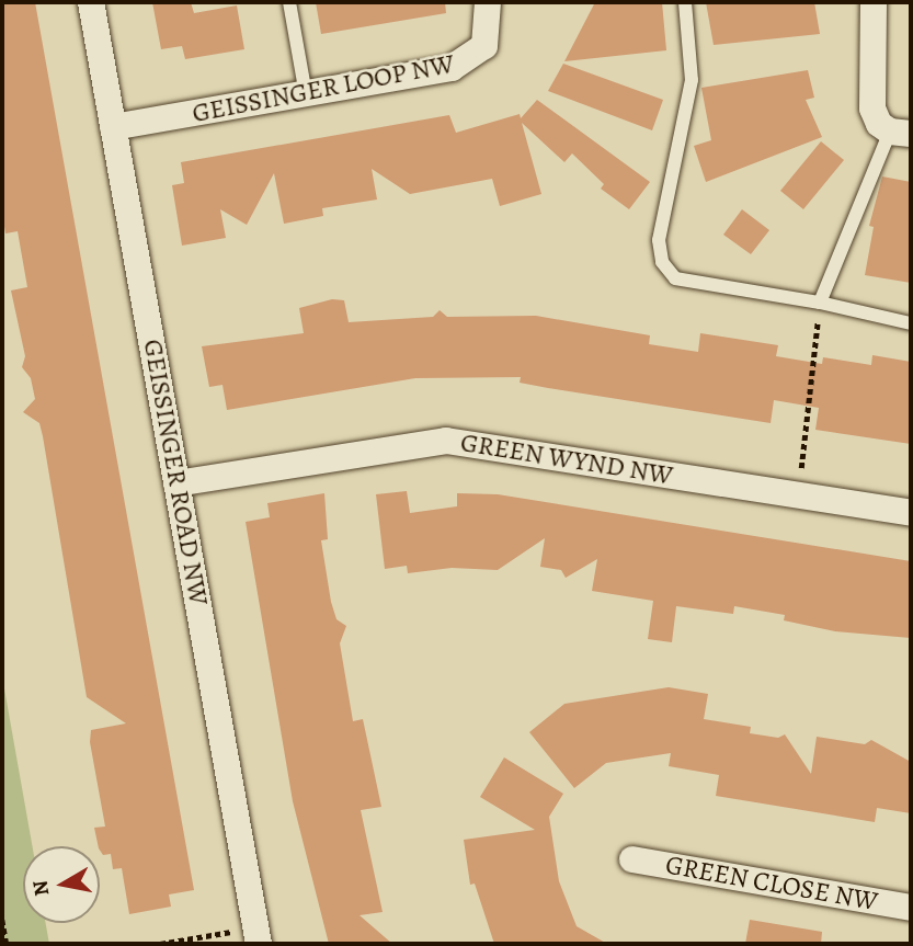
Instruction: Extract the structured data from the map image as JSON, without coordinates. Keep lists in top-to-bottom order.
{
  "streets": {
    "street": [
      "GEISSINGER LOOP NW",
      "GREEN WYND NW",
      "GEISSINGER ROAD NW",
      "GREEN CLOSE NW"
    ]
  },
  "crossings": [
    ["GEISSINGER LOOP NW", "GEISSINGER ROAD NW"],
    ["GREEN WYND NW", "GEISSINGER ROAD NW"]
  ],
  "north": "left"
}
